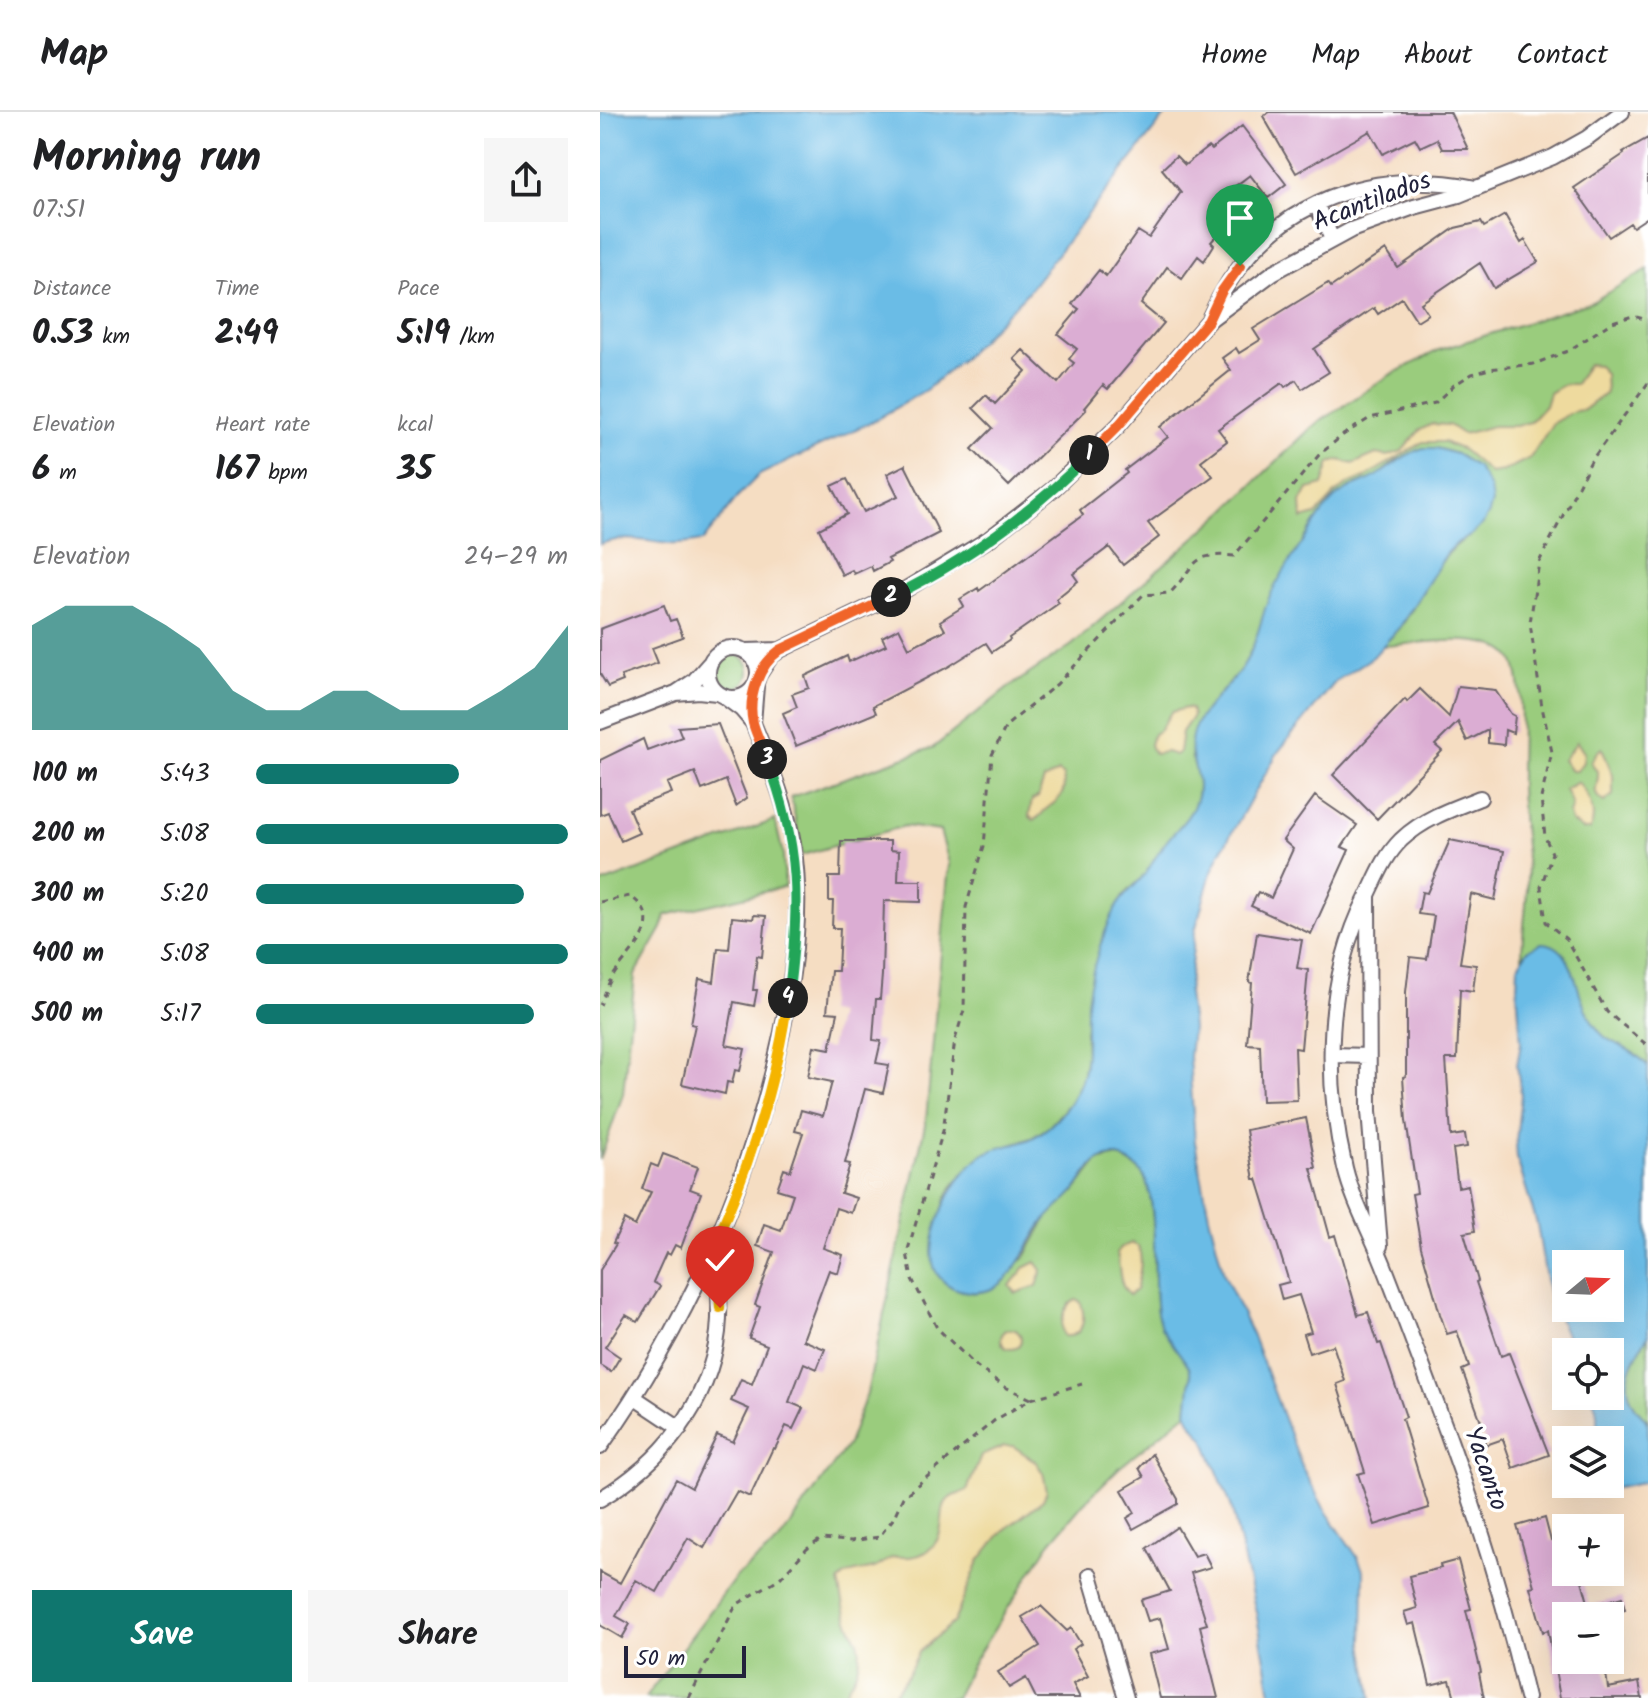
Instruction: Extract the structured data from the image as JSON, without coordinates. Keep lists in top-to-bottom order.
{
  "streets": {
    "street": ["Acantilados", "Yacanto"]
  },
  "scale_bar": "50 m",
  "north": "right",
  "page": {
    "header": "Map",
    "nav": [
      "Home",
      "Map",
      "About",
      "Contact"
    ],
    "heading": ["Morning run", "07:51"],
    "stats": [
      ["Distance", "0.53 km"],
      ["Time", "2:49"],
      ["Pace", "5:19 /km"],
      ["Elevation", "6 m"],
      ["Heart rate", "167 bpm"],
      ["kcal", "35"]
    ],
    "pins": [
      "1",
      "2",
      "3",
      "4"
    ],
    "chart": ["Elevation", "24–29 m"],
    "list": [
      {
        "name": "100 m",
        "note": "5:43"
      },
      {
        "name": "200 m",
        "note": "5:08"
      },
      {
        "name": "300 m",
        "note": "5:20"
      },
      {
        "name": "400 m",
        "note": "5:08"
      },
      {
        "name": "500 m",
        "note": "5:17"
      }
    ],
    "map_buttons": ["+", "−"],
    "buttons": ["Save", "Share"],
    "scale": "50 m"
  }
}
